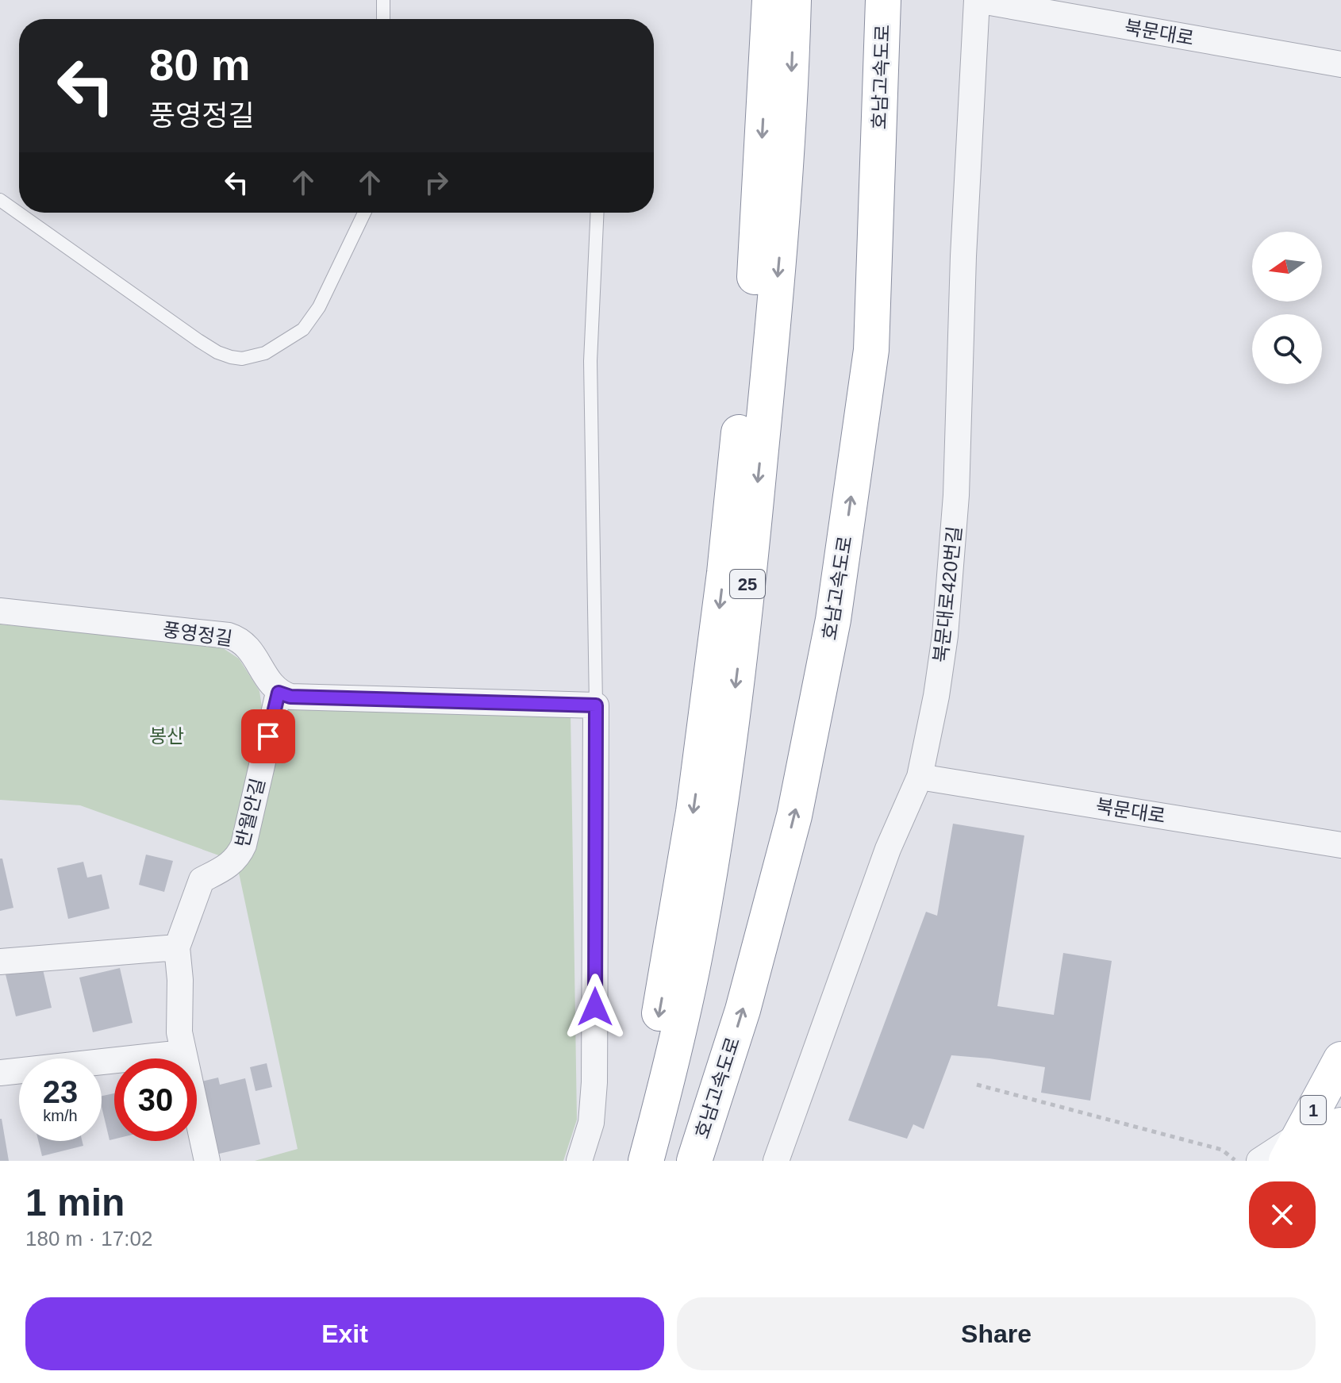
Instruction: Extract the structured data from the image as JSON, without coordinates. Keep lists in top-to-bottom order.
{
  "streets": {
    "main road": ["호남고속도로", "25", "1"],
    "street": [
      "북문대로",
      "북문대로420번길",
      "풍영정길",
      "반월안길"
    ]
  },
  "crossings": [
    ["북문대로", "북문대로420번길"],
    ["풍영정길", "반월안길"]
  ],
  "parks": ["봉산"],
  "north": "left",
  "page": {
    "turn": ["80 m", "풍영정길"],
    "speed": "23 km/h",
    "limit": "30",
    "heading": ["1 min", "180 m · 17:02"],
    "buttons": ["Exit", "Share"]
  }
}
